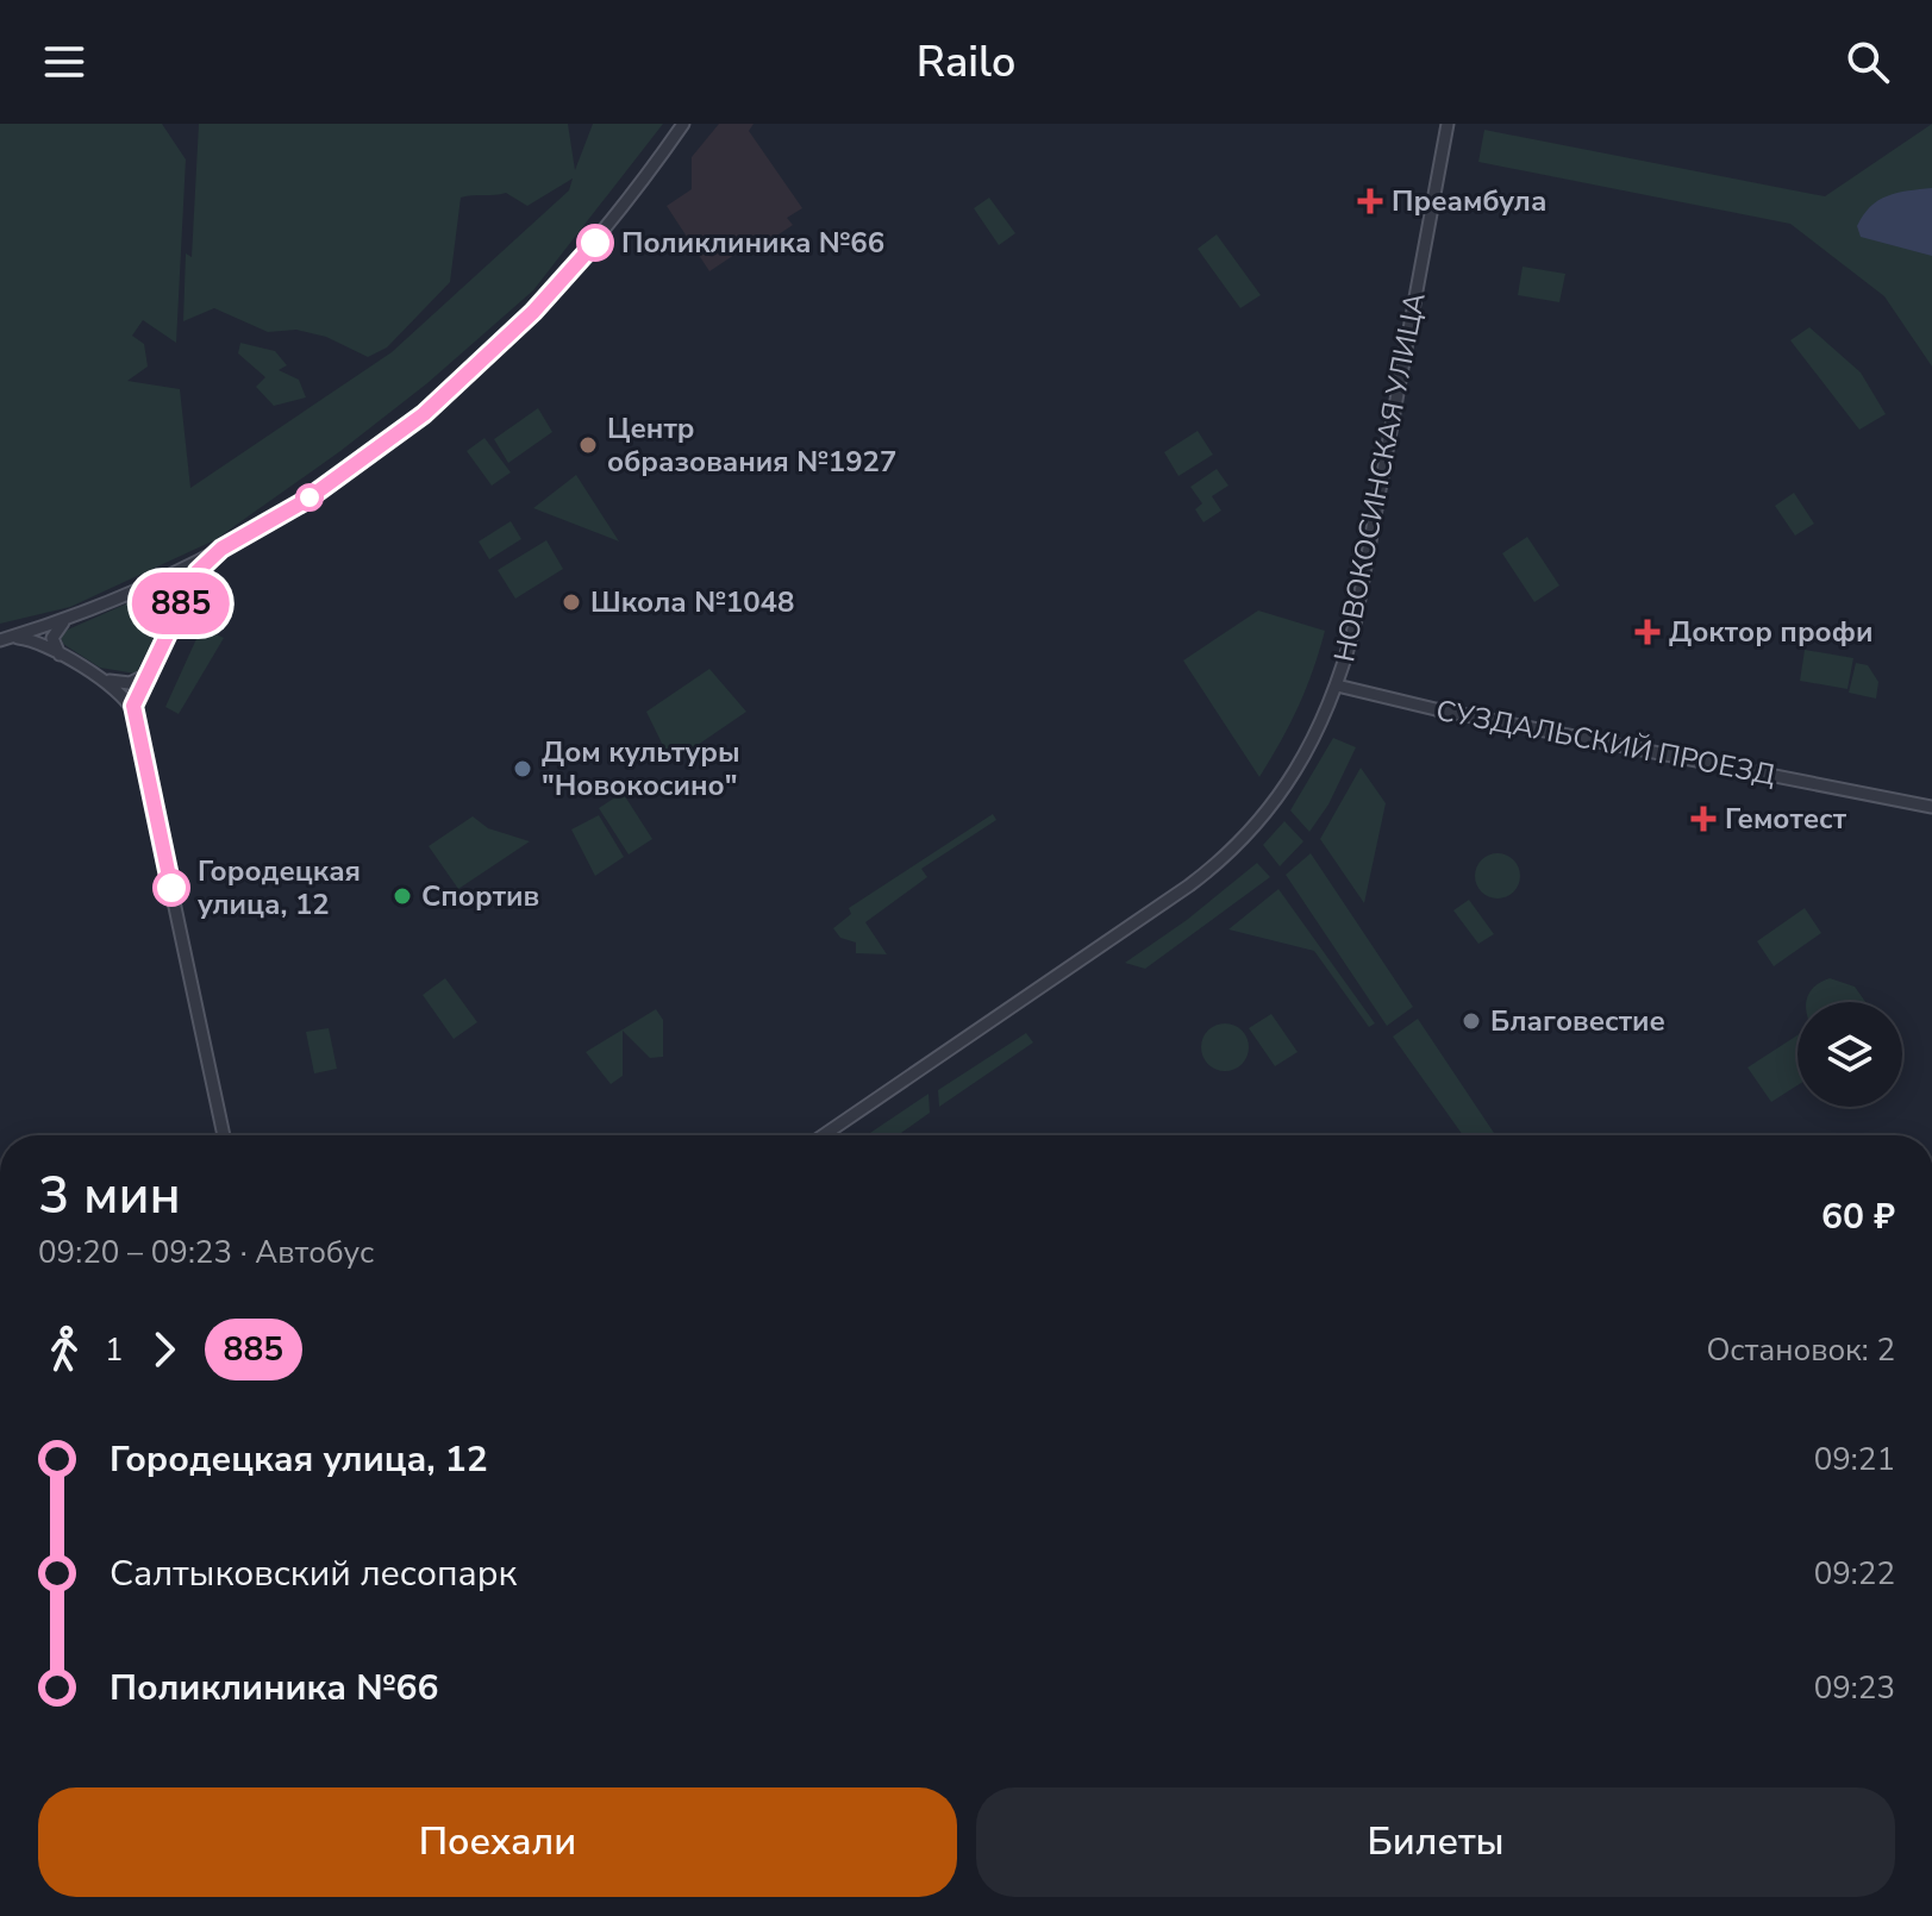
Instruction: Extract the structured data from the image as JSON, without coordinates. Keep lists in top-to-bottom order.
{
  "streets": {
    "street": ["НОВОКОСИНСКАЯ УЛИЦА", "СУЗДАЛЬСКИЙ ПРОЕЗД"]
  },
  "crossings": [
    ["НОВОКОСИНСКАЯ УЛИЦА", "СУЗДАЛЬСКИЙ ПРОЕЗД"]
  ],
  "places": {
    "health": ["Преамбула", "Доктор профи", "Гемотест"],
    "other": [
      "Поликлиника №66",
      "Центр образования №1927",
      "Школа №1048",
      "Дом культуры \"Новокосино\"",
      "Городецкая улица, 12",
      "Спортив",
      "Благовестие"
    ]
  },
  "lines": ["bus line 885"],
  "page": {
    "header": "Railo",
    "on_map": "885",
    "heading": ["3 мин", "09:20 – 09:23 · Автобус", "60 ₽"],
    "legs": ["1", "885", "Остановок: 2"],
    "list": [
      {
        "name": "Городецкая улица, 12",
        "value": "09:21"
      },
      {
        "name": "Салтыковский лесопарк",
        "value": "09:22"
      },
      {
        "name": "Поликлиника №66",
        "value": "09:23"
      }
    ],
    "buttons": ["Поехали", "Билеты"]
  }
}
